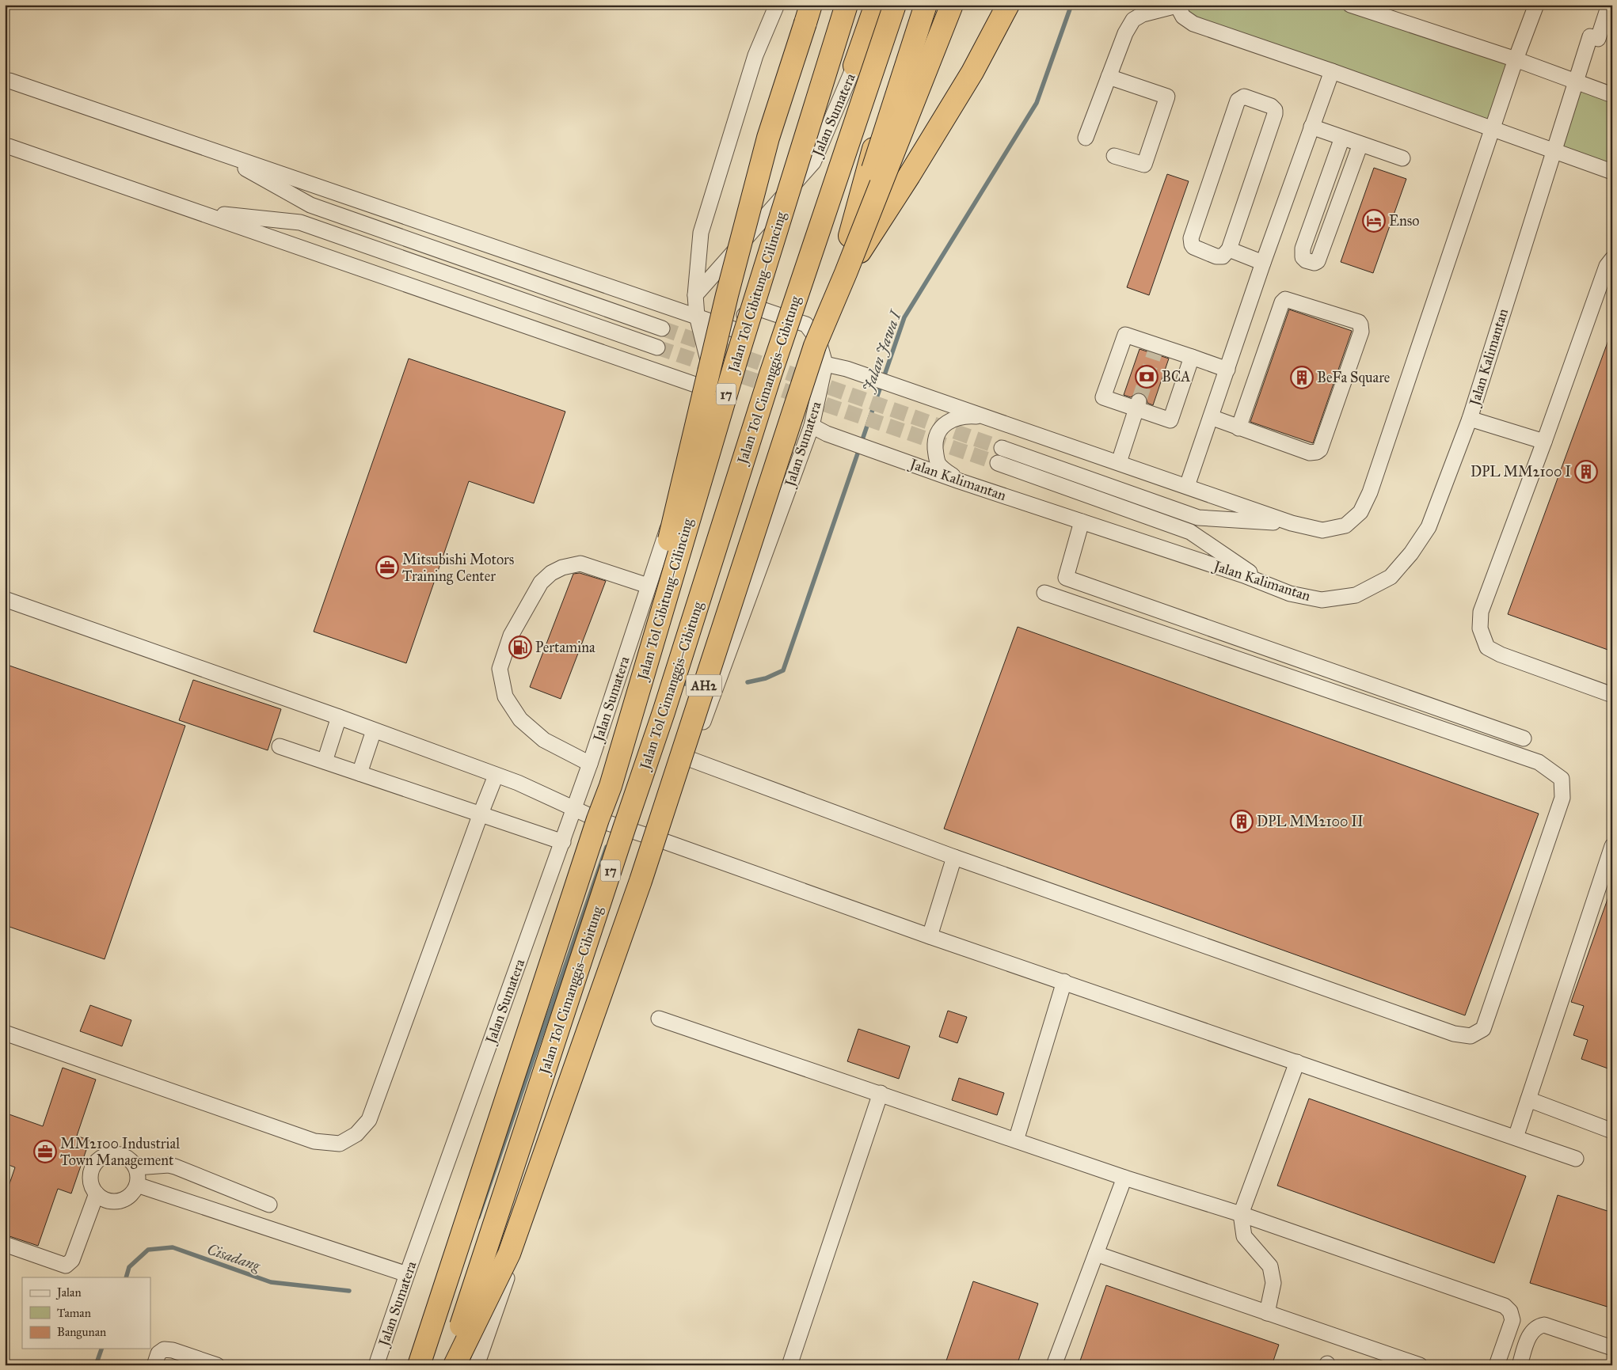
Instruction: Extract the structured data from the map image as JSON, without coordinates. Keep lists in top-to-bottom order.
{
  "streets": {
    "highway": [
      "Jalan Tol Cibitung–Cilincing",
      "Jalan Tol Cimanggis–Cibitung",
      "17",
      "AH2"
    ],
    "street": ["Jalan Sumatera", "Jalan Kalimantan"]
  },
  "crossings": [
    ["Jalan Sumatera", "Jalan Kalimantan"],
    ["Jalan Sumatera", "AH2"],
    ["Jalan Tol Cibitung–Cilincing", "Jalan Tol Cimanggis–Cibitung"]
  ],
  "water": ["Jalan Jawa I", "Cisadang"],
  "places": {
    "hotel": ["Enso"],
    "bank": ["BCA"],
    "building": ["BeFa Square", "DPL MM2100 I", "DPL MM2100 II"],
    "office": ["Mitsubishi Motors Training Center", "MM2100 Industrial Town Management"],
    "fuel station": ["Pertamina"]
  },
  "legend": ["Jalan", "Taman", "Bangunan"]
}
